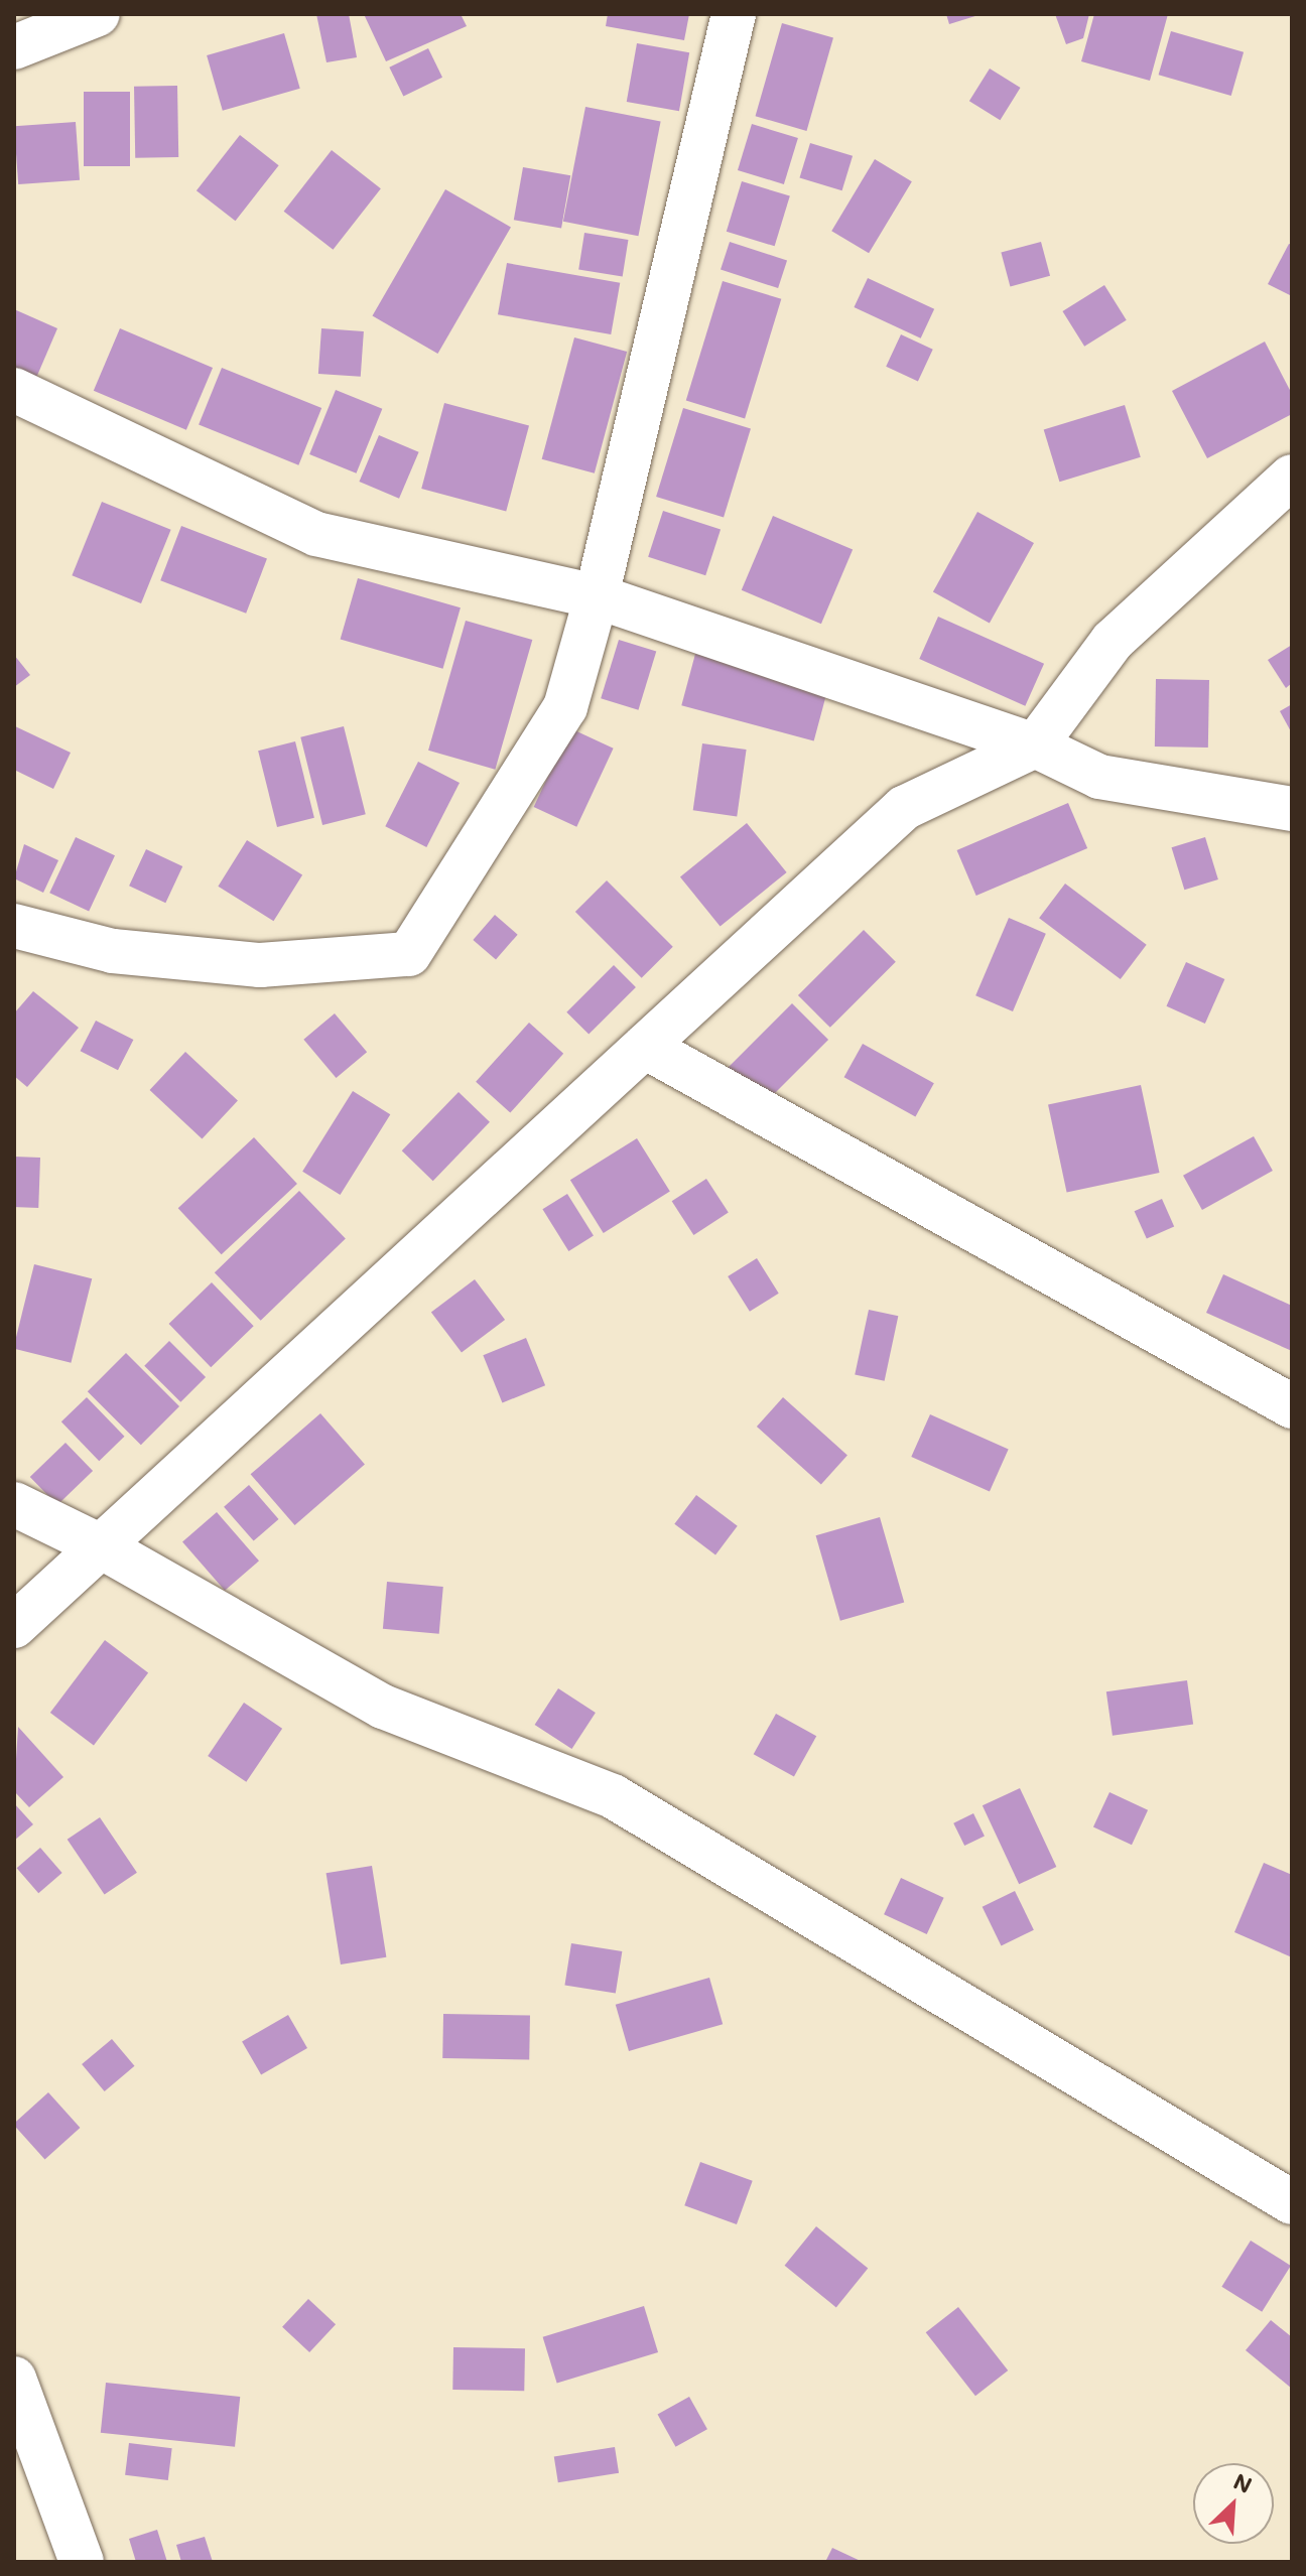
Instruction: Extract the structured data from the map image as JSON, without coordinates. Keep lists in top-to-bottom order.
{
  "north": "top right"
}
